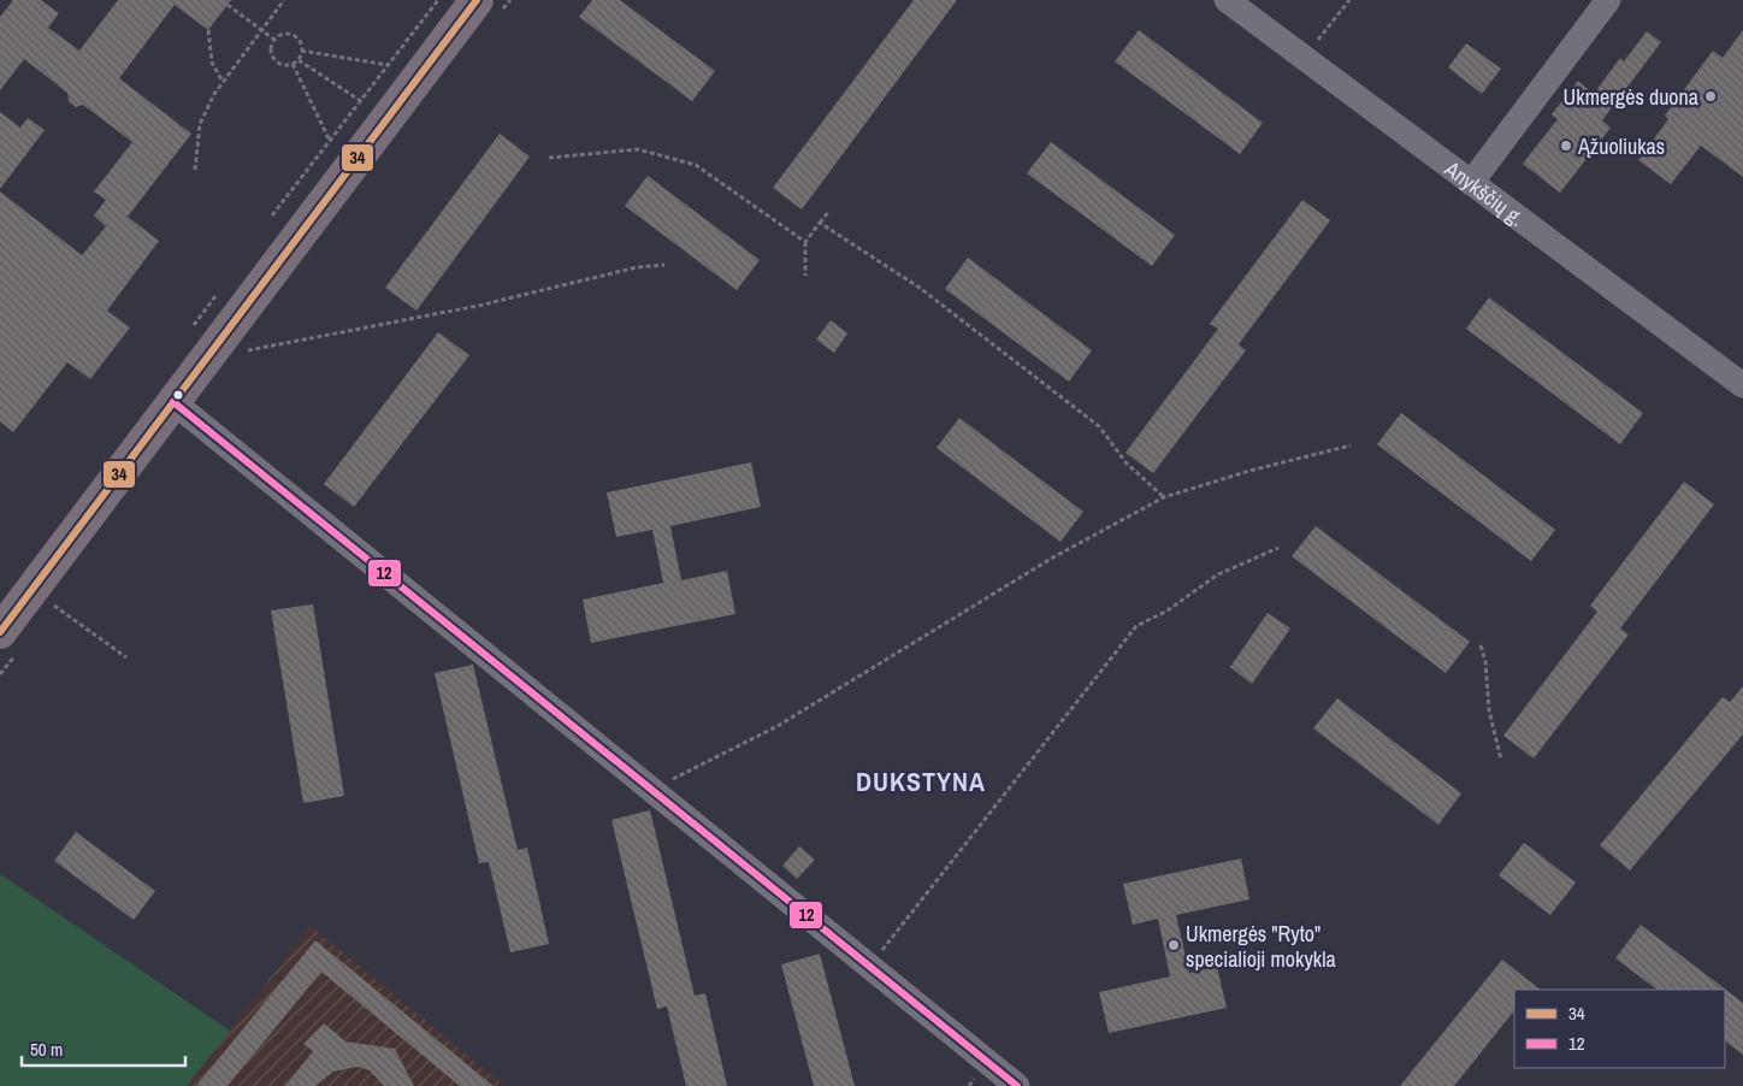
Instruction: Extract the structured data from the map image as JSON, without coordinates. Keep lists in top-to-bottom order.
{
  "streets": {
    "street": ["Anykščių g."]
  },
  "districts": ["DUKSTYNA"],
  "places": ["Ukmergės duona", "Ąžuoliukas", "Ukmergės \"Ryto\" specialioji mokykla"],
  "lines": ["transit line 34", "transit line 12"],
  "legend": ["34", "12"],
  "scale_bar": "50 m"
}
